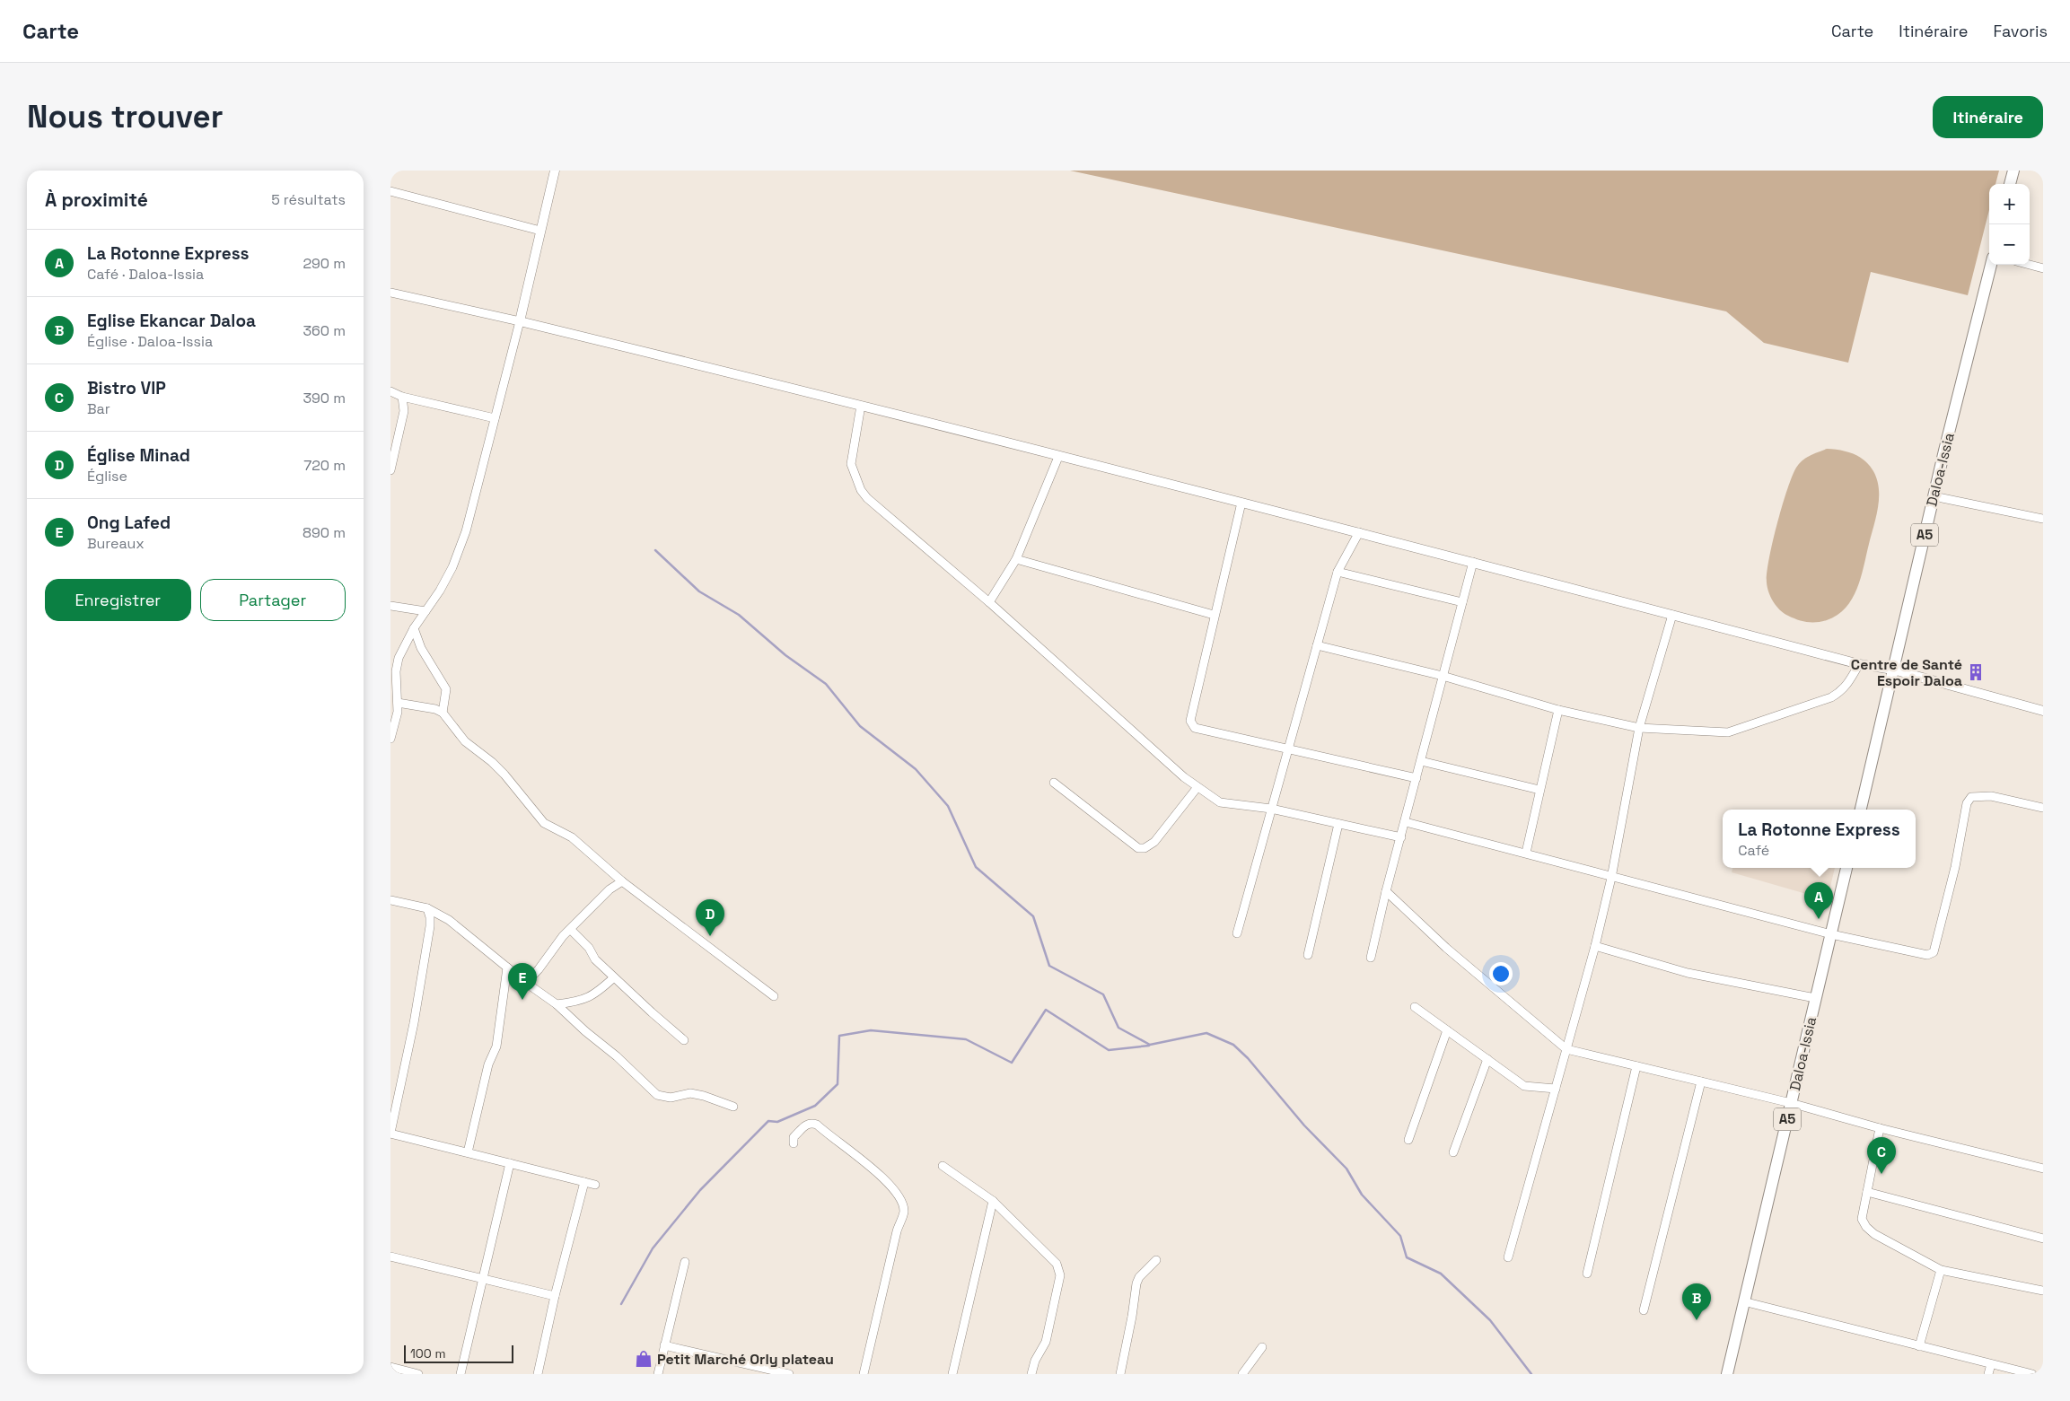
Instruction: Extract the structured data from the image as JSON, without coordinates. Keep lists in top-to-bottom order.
{
  "streets": {
    "main road": ["Daloa-Issia", "A5"]
  },
  "places": {
    "building": ["Centre de Santé Espoir Daloa"],
    "shop": ["Petit Marché Orly plateau"]
  },
  "scale_bar": "100 m",
  "page": {
    "header": "Carte",
    "nav": ["Carte", "Itinéraire", "Favoris"],
    "buttons": [
      "Itinéraire",
      ["Enregistrer", "Partager"]
    ],
    "title": "Nous trouver",
    "heading": ["À proximité", "5 résultats"],
    "map_buttons": ["+", "−"],
    "list": [
      {
        "mark": "A",
        "name": "La Rotonne Express",
        "note": "Café · Daloa-Issia",
        "value": "290 m"
      },
      {
        "mark": "B",
        "name": "Eglise Ekancar Daloa",
        "note": "Église · Daloa-Issia",
        "value": "360 m"
      },
      {
        "mark": "C",
        "name": "Bistro VIP",
        "note": "Bar",
        "value": "390 m"
      },
      {
        "mark": "D",
        "name": "Église Minad",
        "note": "Église",
        "value": "720 m"
      },
      {
        "mark": "E",
        "name": "Ong Lafed",
        "note": "Bureaux",
        "value": "890 m"
      }
    ],
    "popup": ["La Rotonne Express", "Café"],
    "pins": [
      "A",
      "D",
      "E",
      "C",
      "B"
    ],
    "scale": "100 m"
  }
}
